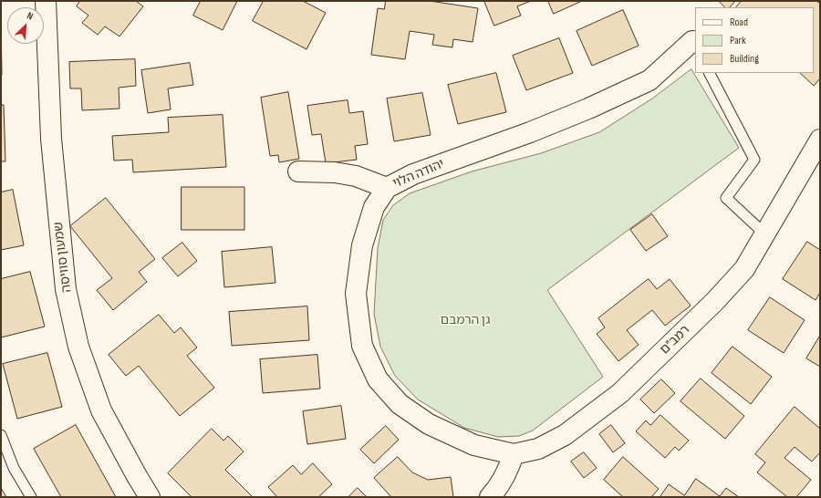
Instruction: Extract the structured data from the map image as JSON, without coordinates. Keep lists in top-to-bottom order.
{
  "streets": {
    "street": ["יהודה הלוי", "שמעון סוויסה", "רמב\"ם"]
  },
  "crossings": [
    ["יהודה הלוי", "רמב\"ם"]
  ],
  "parks": ["גן הרמבם"],
  "legend": ["Road", "Park", "Building"],
  "north": "top right"
}
